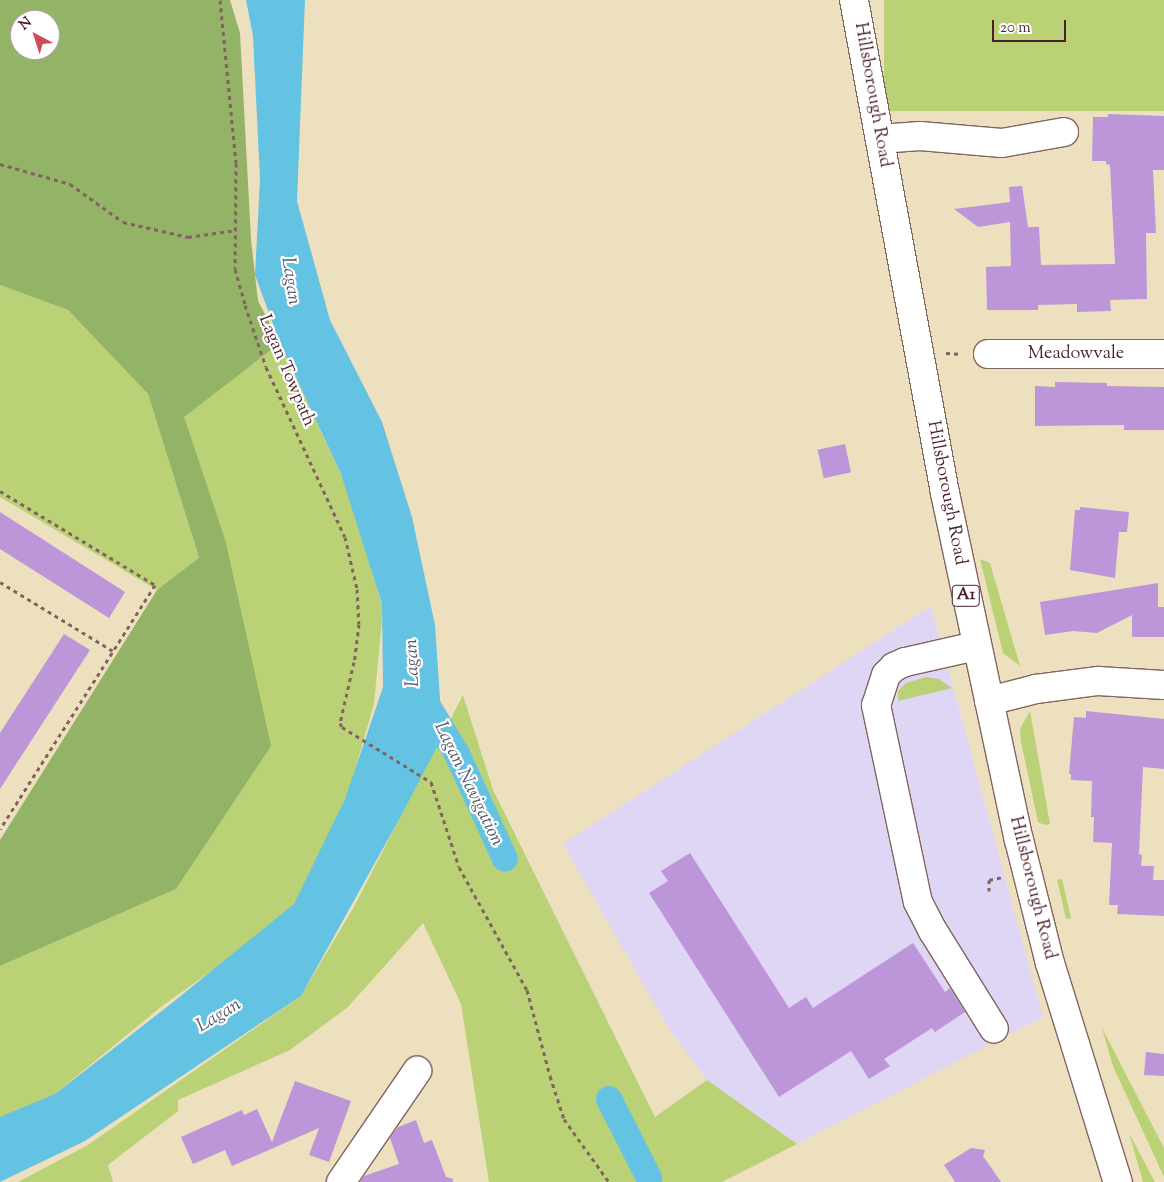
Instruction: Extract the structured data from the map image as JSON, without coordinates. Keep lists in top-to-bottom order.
{
  "streets": {
    "main road": ["Hillsborough Road", "Meadowvale", "A1"],
    "path": ["Lagan Towpath"]
  },
  "water": ["Lagan", "Lagan Navigation"],
  "scale_bar": "20 m",
  "north": "top left"
}
